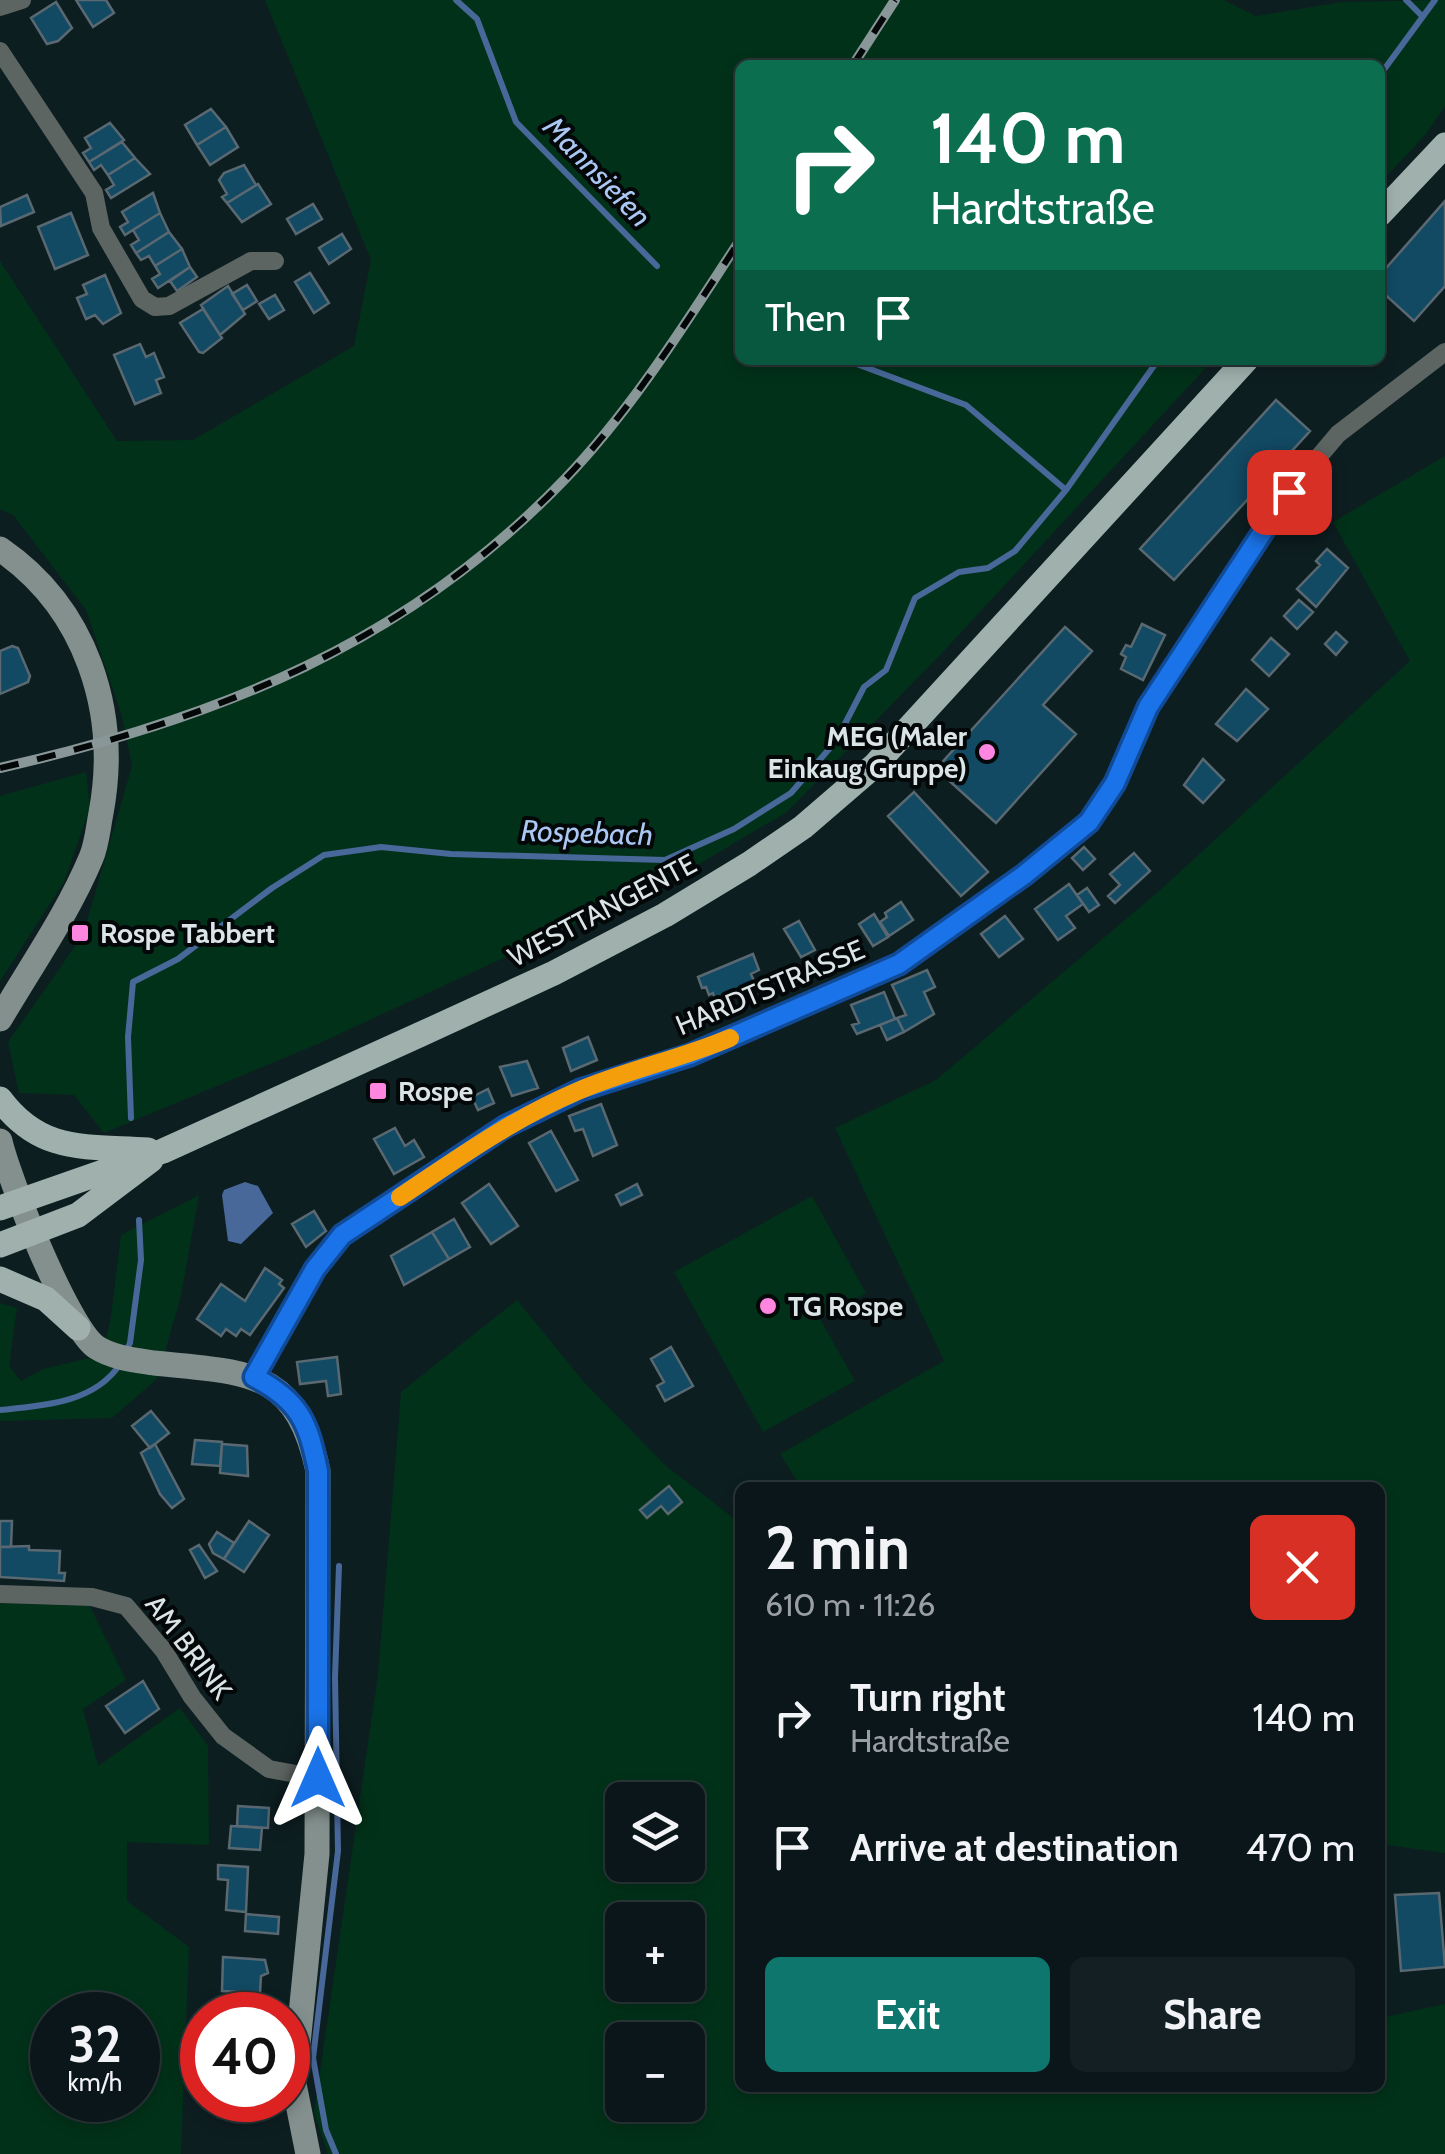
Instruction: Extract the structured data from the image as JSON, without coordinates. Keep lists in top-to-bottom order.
{
  "streets": {
    "main road": ["WESTTANGENTE"],
    "street": ["HARDTSTRASSE", "AM BRINK"]
  },
  "water": ["Mannsiefen", "Rospebach"],
  "places": {
    "other": ["MEG (Maler Einkaug Gruppe)", "TG Rospe"],
    "transit": ["Rospe Tabbert", "Rospe"]
  },
  "page": {
    "turn": ["140 m", "Hardtstraße"],
    "then": "Then",
    "heading": ["2 min", "610 m · 11:26"],
    "list": [
      {
        "name": "Turn right",
        "note": "Hardtstraße",
        "value": "140 m"
      },
      {
        "name": "Arrive at destination",
        "value": "470 m"
      }
    ],
    "map_buttons": ["+", "−"],
    "buttons": ["Exit", "Share"],
    "speed": "32 km/h",
    "limit": "40"
  }
}
